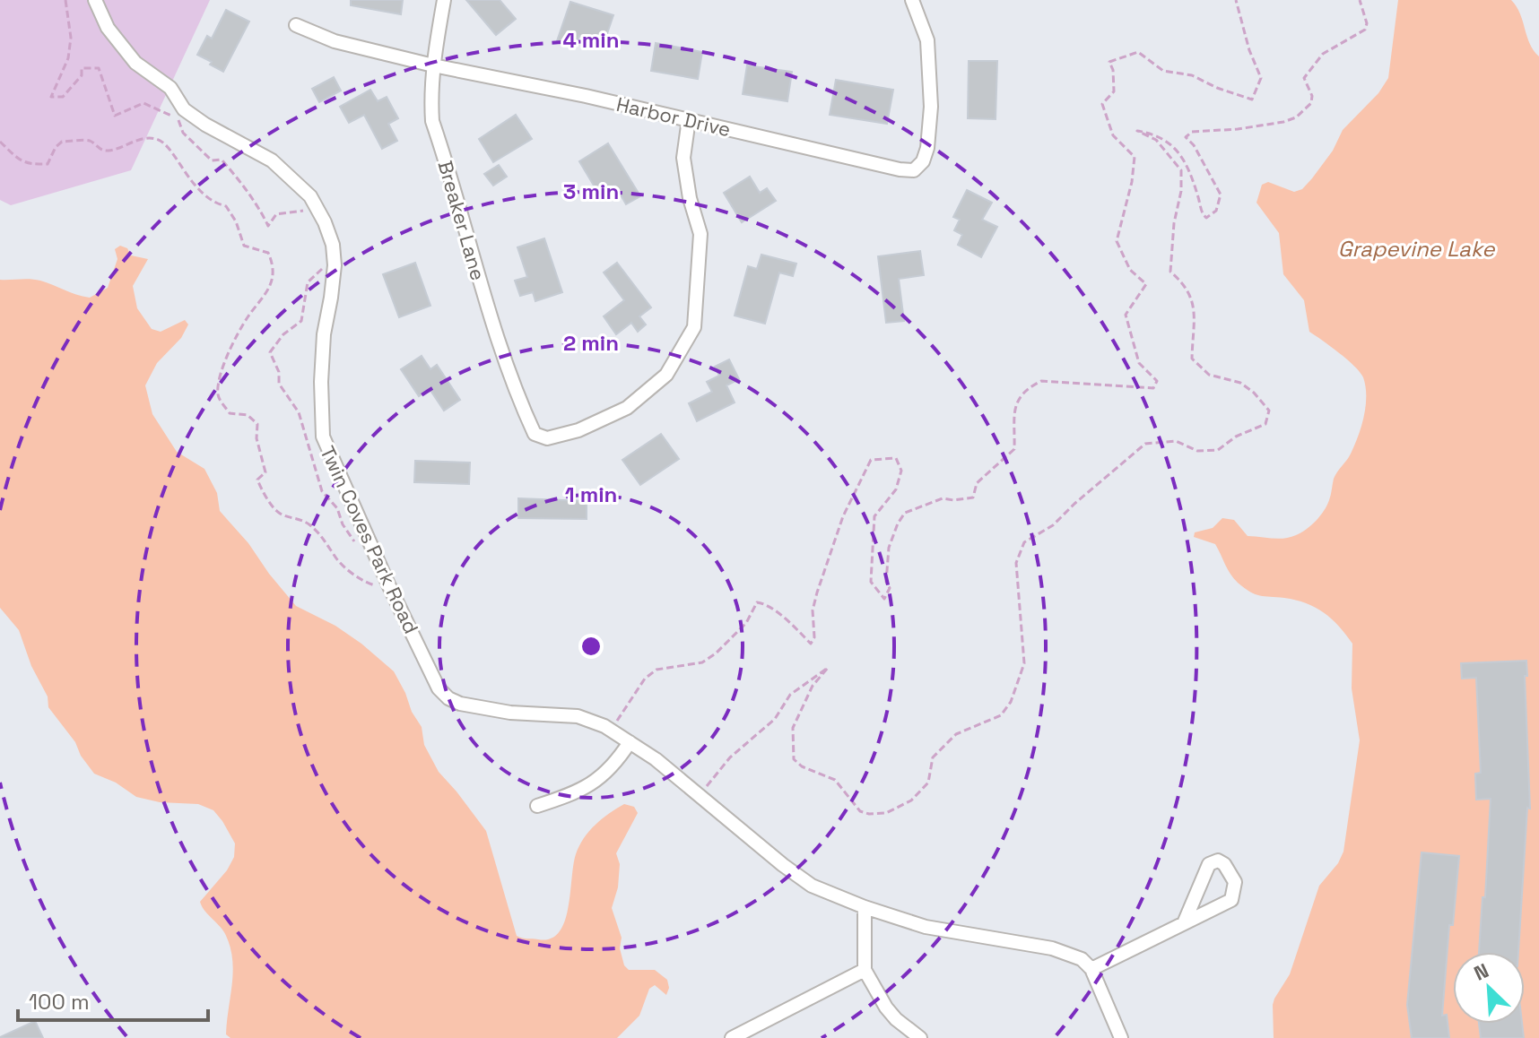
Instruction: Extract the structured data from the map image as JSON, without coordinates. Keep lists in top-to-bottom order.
{
  "streets": {
    "street": ["Harbor Drive", "Breaker Lane", "Twin Coves Park Road"]
  },
  "crossings": [
    ["Harbor Drive", "Breaker Lane"]
  ],
  "water": ["Grapevine Lake"],
  "scale_bar": "100 m",
  "north": "top left",
  "rings": [
    "4 min",
    "3 min",
    "2 min",
    "1 min"
  ]
}
